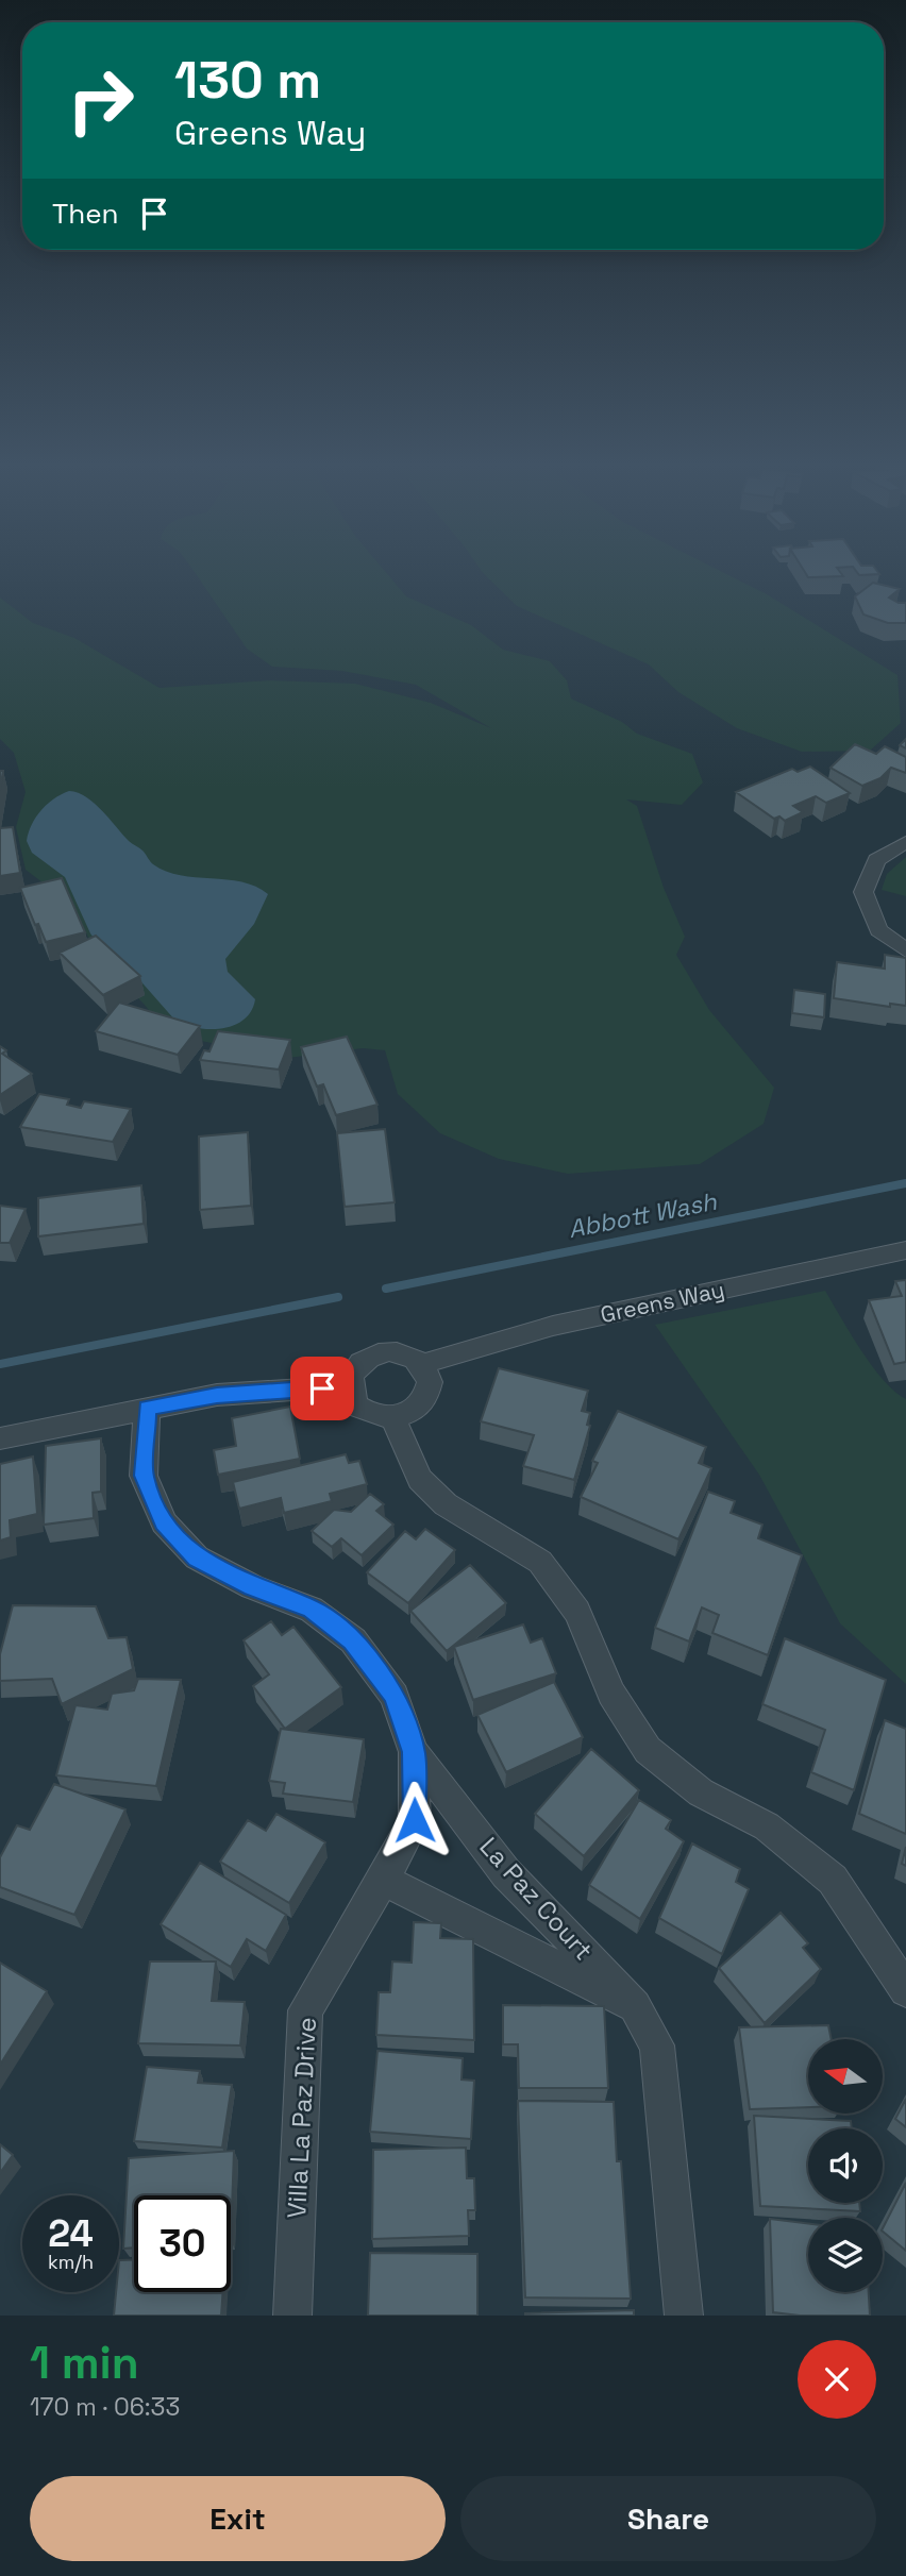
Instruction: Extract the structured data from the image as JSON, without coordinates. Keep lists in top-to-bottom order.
{
  "streets": {
    "street": ["Greens Way", "La Paz Court", "Villa La Paz Drive"]
  },
  "crossings": [
    ["La Paz Court", "Villa La Paz Drive"]
  ],
  "water": ["Abbott Wash"],
  "north": "left",
  "page": {
    "turn": ["130 m", "Greens Way"],
    "then": "Then",
    "speed": "24 km/h",
    "limit": "30",
    "heading": ["1 min", "170 m · 06:33"],
    "buttons": ["Exit", "Share"]
  }
}
